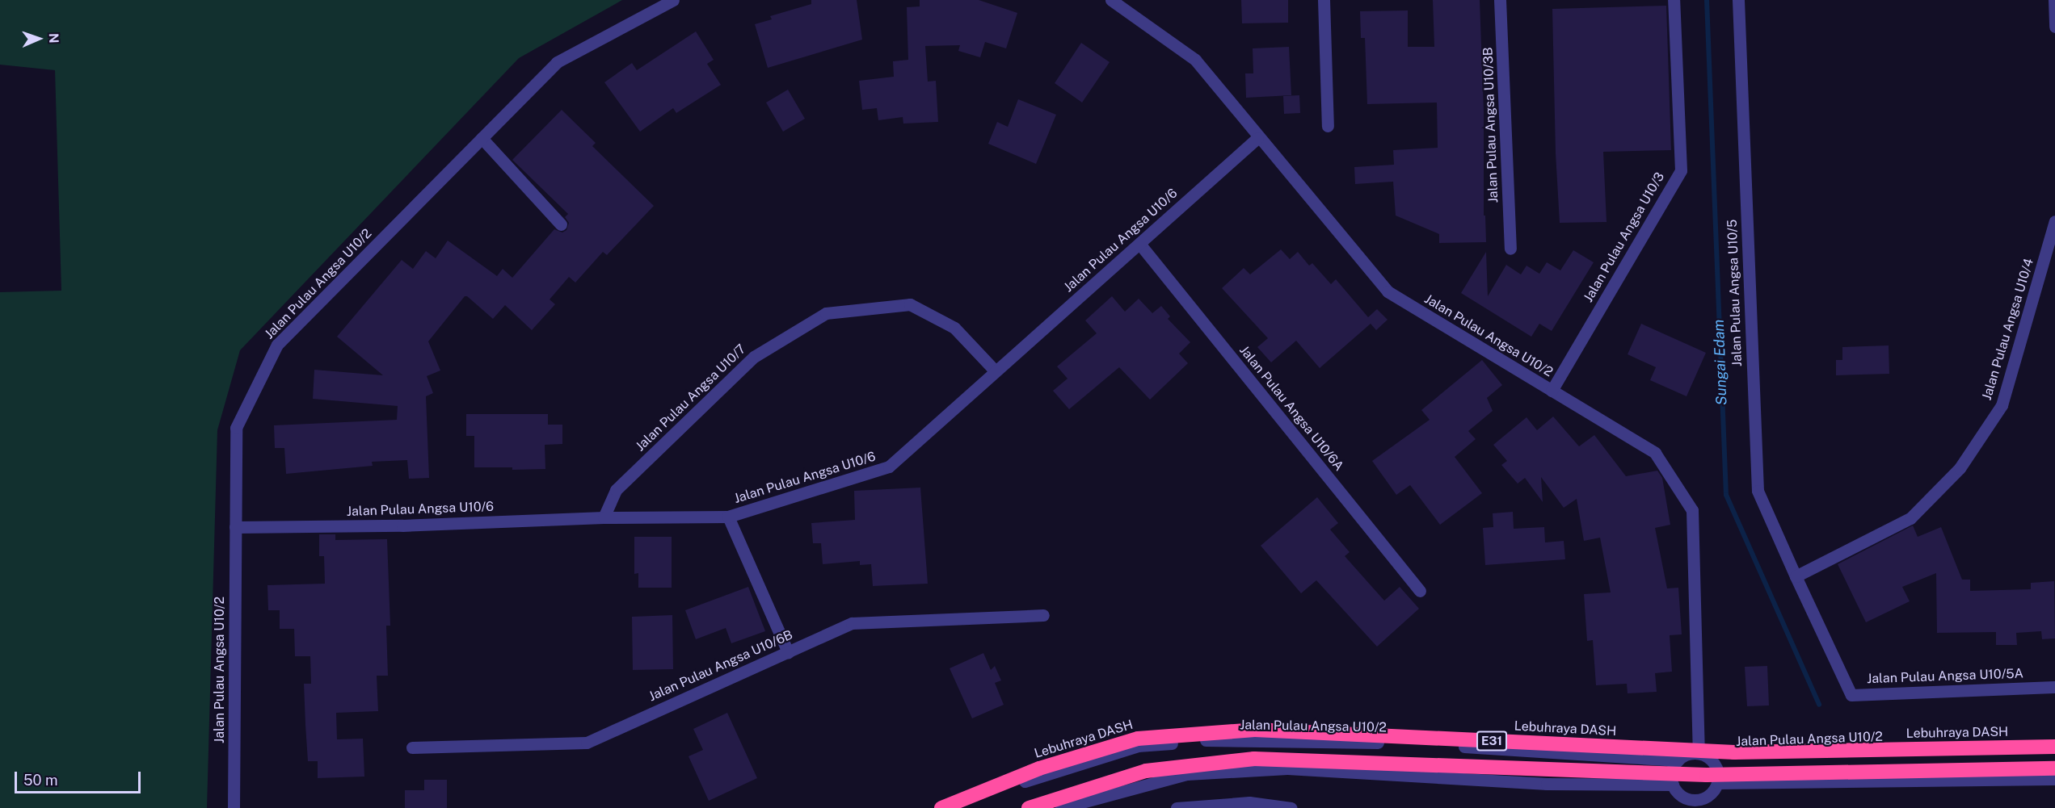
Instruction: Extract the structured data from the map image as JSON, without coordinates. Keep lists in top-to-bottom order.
{
  "streets": {
    "highway": ["Lebuhraya DASH", "E31"],
    "street": [
      "Jalan Pulau Angsa U10/3B",
      "Jalan Pulau Angsa U10/3",
      "Jalan Pulau Angsa U10/6",
      "Jalan Pulau Angsa U10/2",
      "Jalan Pulau Angsa U10/5",
      "Jalan Pulau Angsa U10/4",
      "Jalan Pulau Angsa U10/7",
      "Jalan Pulau Angsa U10/6A",
      "Jalan Pulau Angsa U10/6B",
      "Jalan Pulau Angsa U10/5A"
    ]
  },
  "crossings": [
    ["Jalan Pulau Angsa U10/3", "Jalan Pulau Angsa U10/2"],
    ["Jalan Pulau Angsa U10/6", "Jalan Pulau Angsa U10/2"],
    ["Jalan Pulau Angsa U10/6", "Jalan Pulau Angsa U10/7"],
    ["Jalan Pulau Angsa U10/6", "Jalan Pulau Angsa U10/6A"],
    ["Jalan Pulau Angsa U10/5", "Jalan Pulau Angsa U10/4"],
    ["Jalan Pulau Angsa U10/5", "Jalan Pulau Angsa U10/5A"],
    ["Jalan Pulau Angsa U10/4", "Jalan Pulau Angsa U10/5A"]
  ],
  "water": ["Sungai Edam"],
  "scale_bar": "50 m",
  "north": "right"
}
